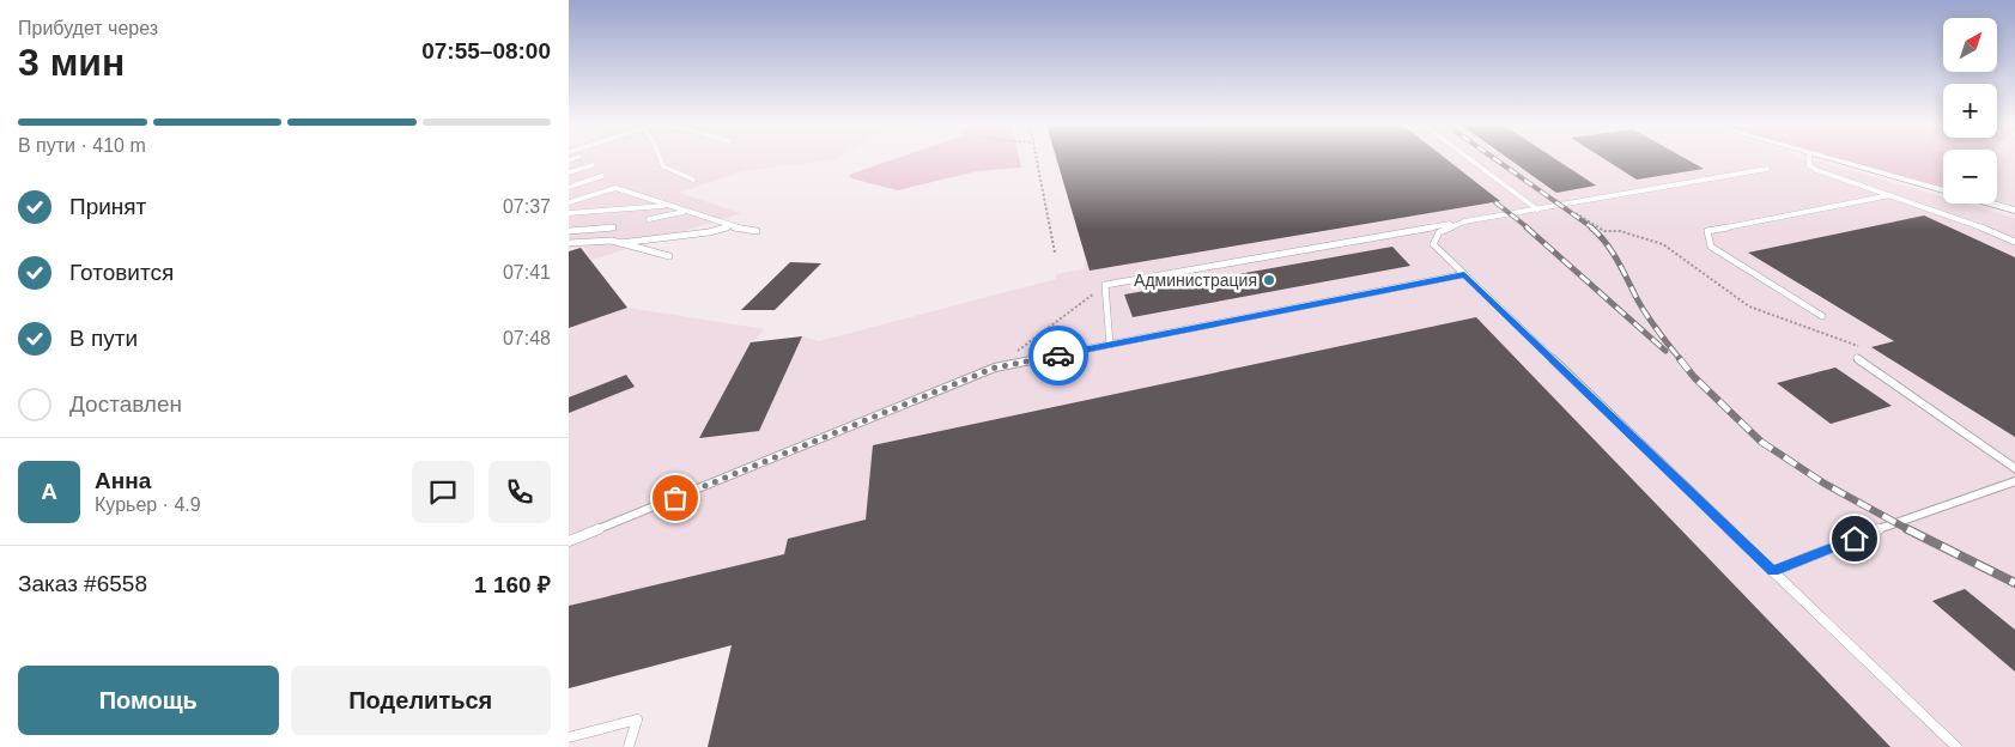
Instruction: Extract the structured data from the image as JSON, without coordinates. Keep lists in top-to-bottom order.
{
  "places": ["Администрация"],
  "north": "top right",
  "page": {
    "heading": ["3 мин", "Прибудет через", "07:55–08:00"],
    "panel": [
      "Анна",
      "Курьер · 4.9",
      "Заказ #6558",
      "1 160 ₽"
    ],
    "map_buttons": ["+", "−"],
    "bar": "В пути · 410 m",
    "list": [
      ["Принят", "07:37"],
      ["Готовится", "07:41"],
      ["В пути", "07:48"],
      "Доставлен"
    ],
    "round": "А",
    "buttons": ["Помощь", "Поделиться"]
  }
}
